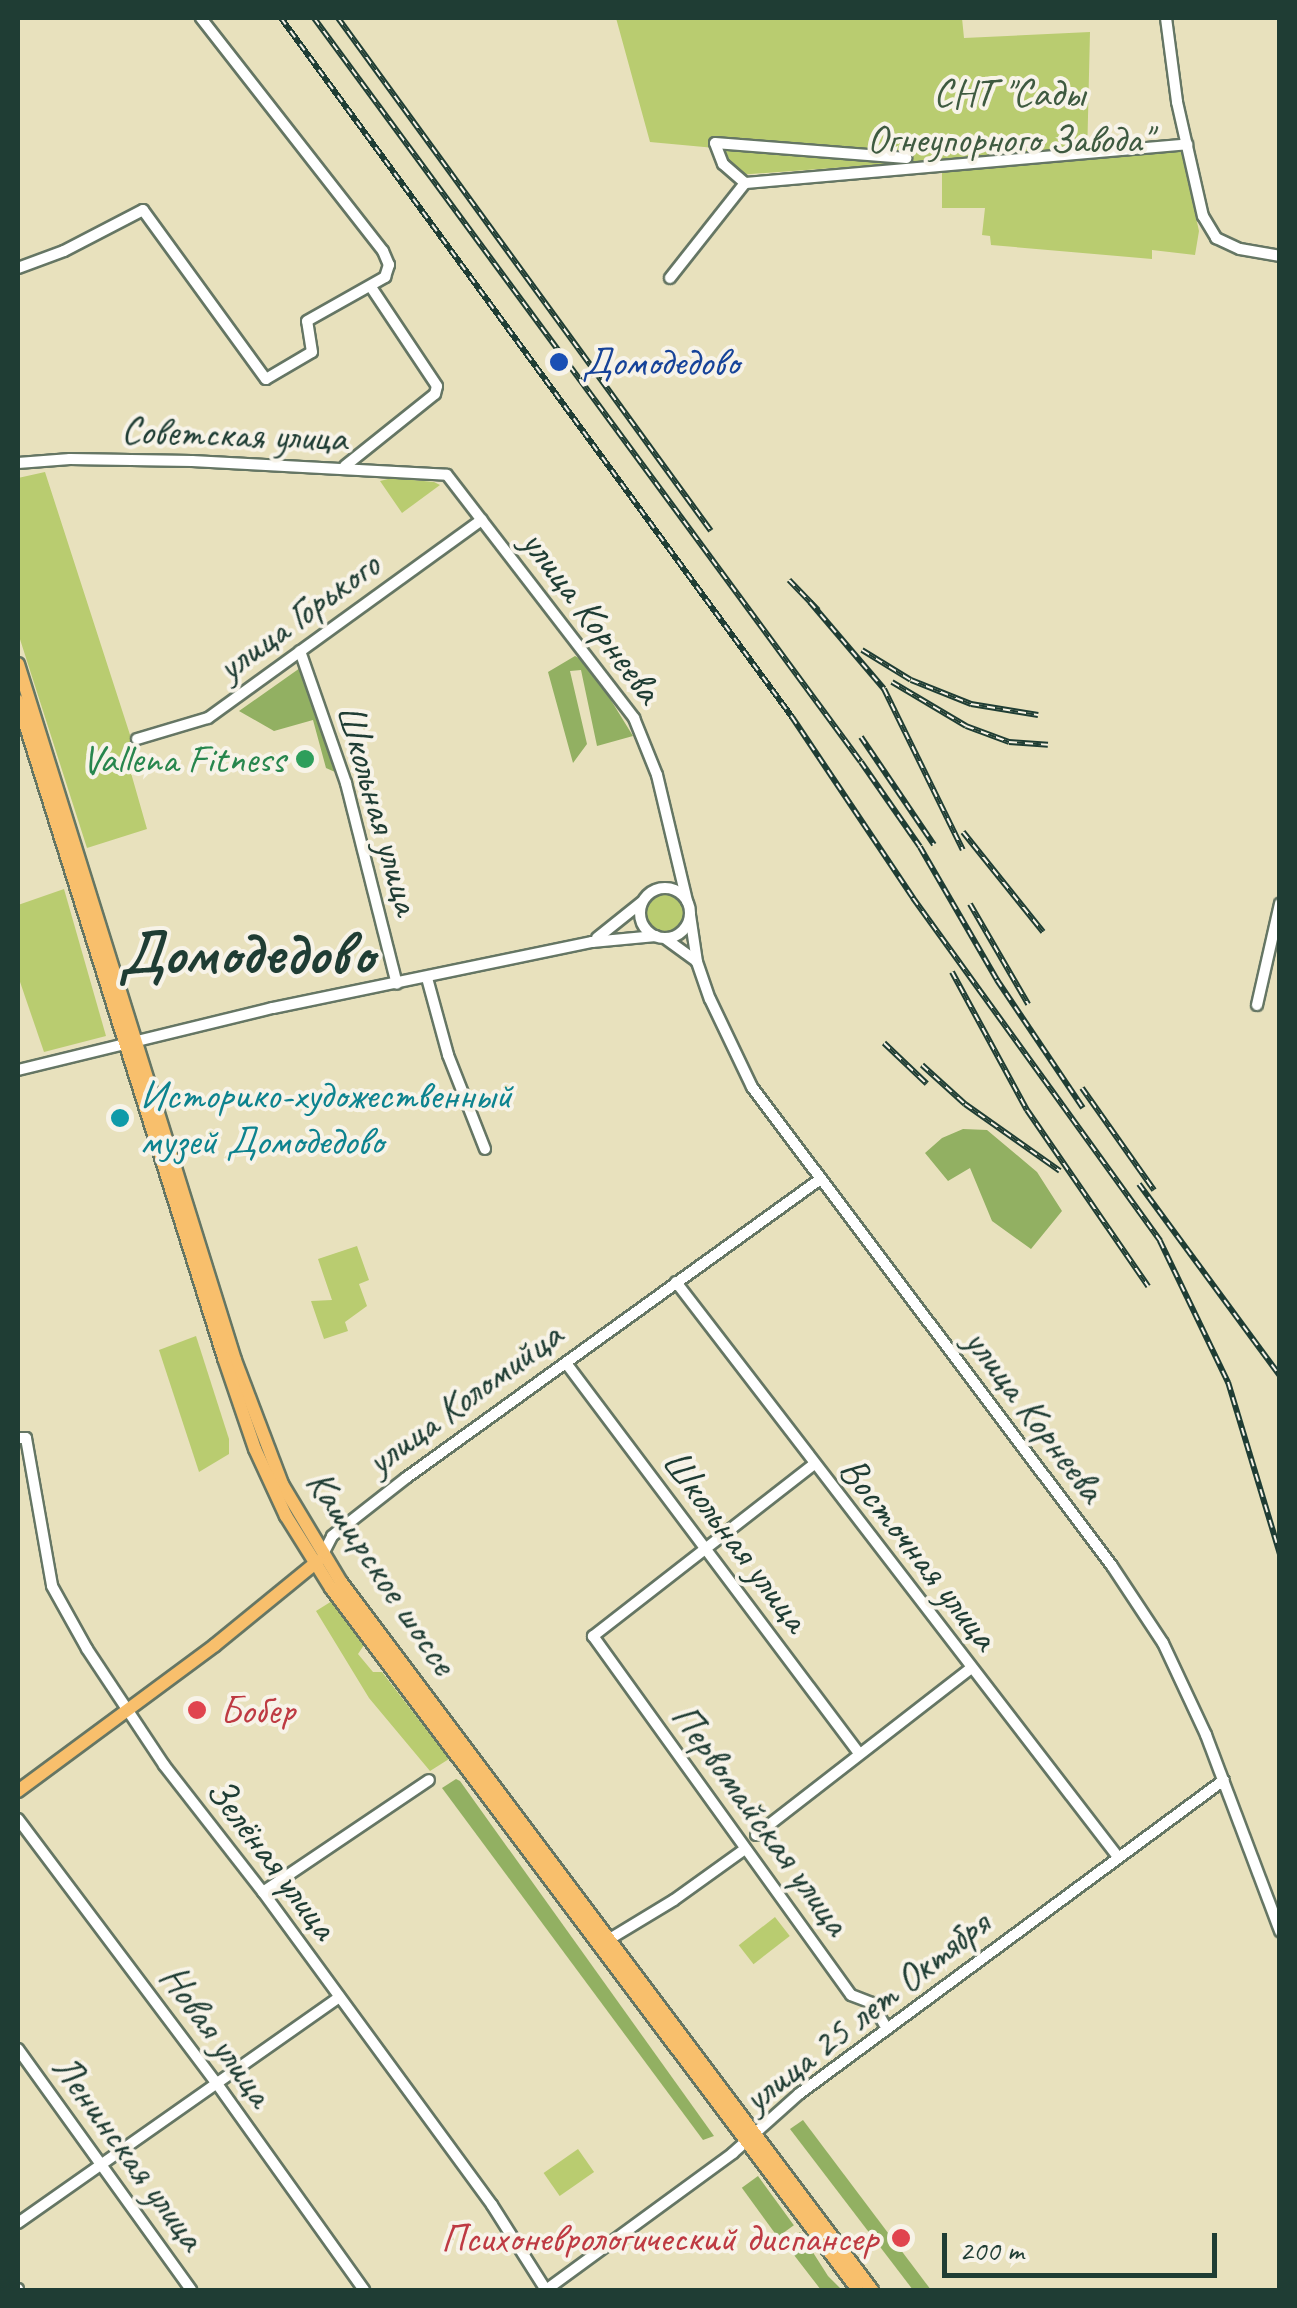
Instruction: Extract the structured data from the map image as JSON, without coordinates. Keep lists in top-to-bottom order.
{
  "streets": {
    "main road": ["улица Коломийца", "Каширское шоссе"],
    "street": [
      "Советская улица",
      "улица Горького",
      "улица Корнеева",
      "Школьная улица",
      "Восточная улица",
      "Первомайская улица",
      "Зелёная улица",
      "улица 25 лет Октября",
      "Новая улица",
      "Ленинская улица"
    ]
  },
  "crossings": [
    ["Советская улица", "улица Корнеева"],
    ["улица Горького", "улица Корнеева"],
    ["улица Горького", "Школьная улица"],
    ["улица Корнеева", "улица Коломийца"],
    ["улица Корнеева", "улица 25 лет Октября"],
    ["Школьная улица", "улица Коломийца"],
    ["Школьная улица", "Первомайская улица"],
    ["улица Коломийца", "Восточная улица"],
    ["улица Коломийца", "Каширское шоссе"],
    ["улица Коломийца", "Зелёная улица"],
    ["Восточная улица", "улица 25 лет Октября"],
    ["Каширское шоссе", "улица 25 лет Октября"],
    ["Первомайская улица", "улица 25 лет Октября"],
    ["Зелёная улица", "улица 25 лет Октября"]
  ],
  "districts": ["Домодедово"],
  "parks": ["СНТ \"Сады Огнеупорного Завода\""],
  "places": [
    "Домодедово",
    "Vallena Fitness",
    "Историко-художественный музей Домодедово",
    "Бобер",
    "Психоневрологический диспансер"
  ],
  "scale_bar": "200 m"
}
